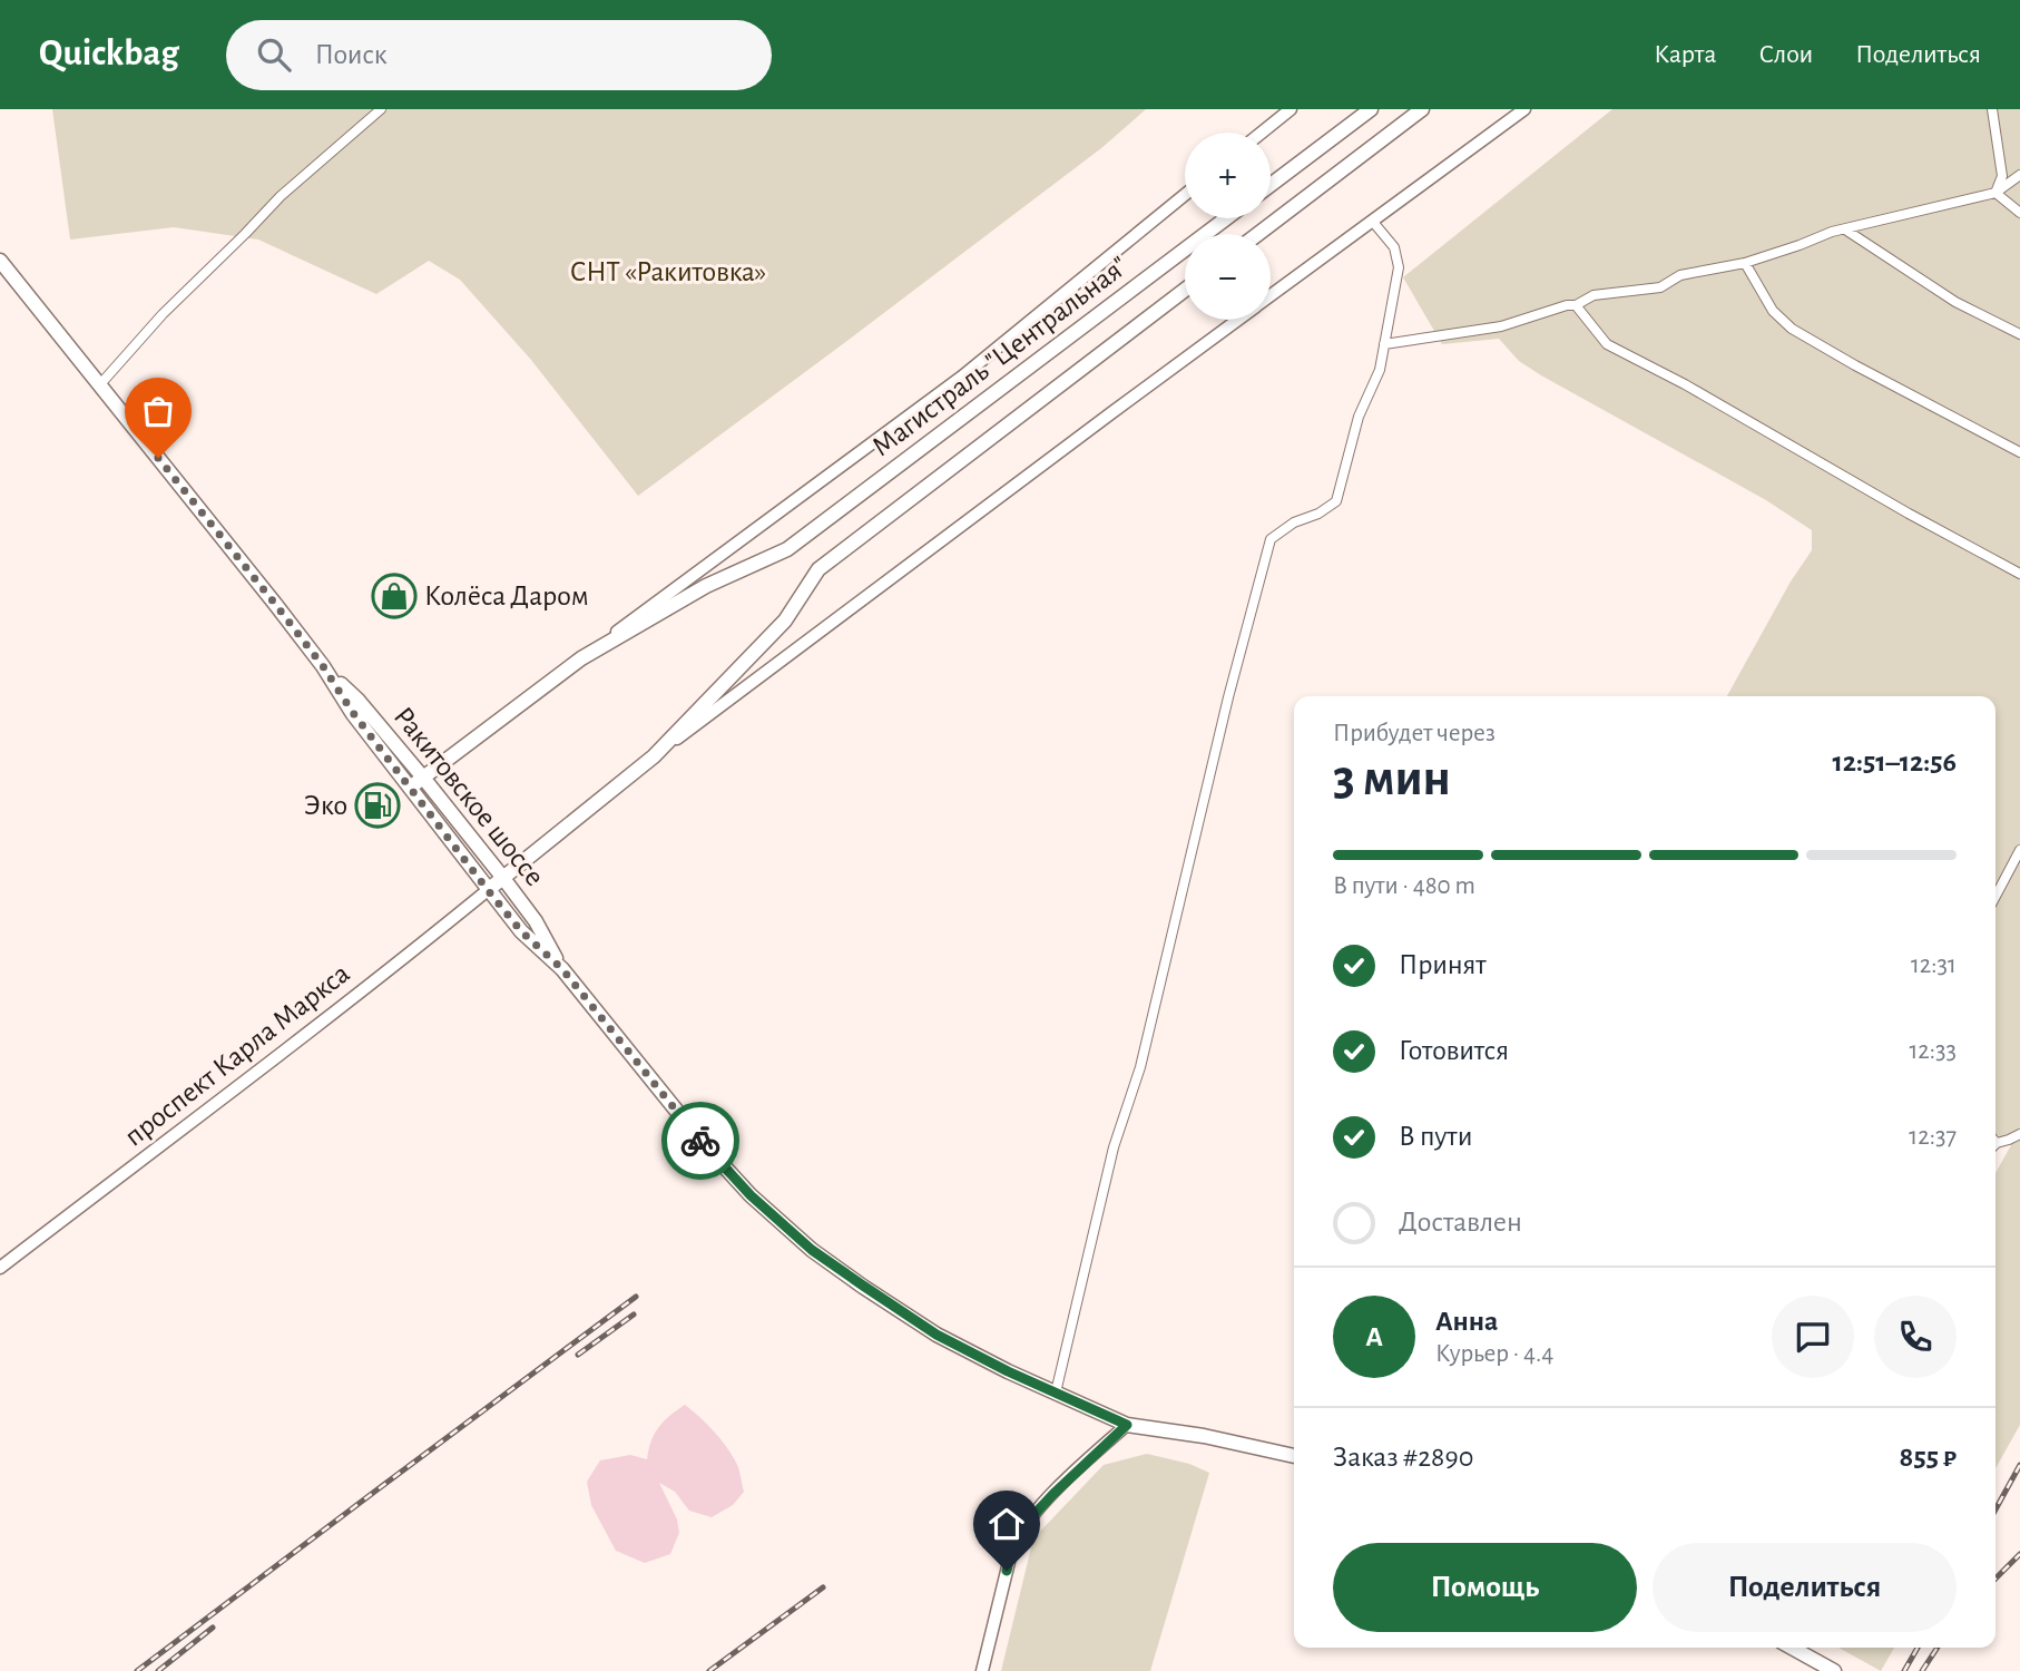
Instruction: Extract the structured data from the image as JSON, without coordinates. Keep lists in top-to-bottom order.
{
  "streets": {
    "main road": ["Магистраль \"Центральная\"", "Ракитовское шоссе", "проспект Карла Маркса"]
  },
  "crossings": [
    ["Магистраль \"Центральная\"", "Ракитовское шоссе"],
    ["Магистраль \"Центральная\"", "проспект Карла Маркса"],
    ["Ракитовское шоссе", "проспект Карла Маркса"]
  ],
  "parks": ["СНТ «Ракитовка»"],
  "places": {
    "shop": ["Колёса Даром"],
    "fuel station": ["Эко"]
  },
  "page": {
    "header": "Quickbag",
    "search": "Поиск",
    "nav": ["Карта", "Слои", "Поделиться"],
    "map_buttons": ["+", "−"],
    "heading": ["3 мин", "Прибудет через", "12:51–12:56"],
    "panel": [
      "Анна",
      "Курьер · 4.4",
      "Заказ #2890",
      "855 ₽"
    ],
    "bar": "В пути · 480 m",
    "list": [
      ["Принят", "12:31"],
      ["Готовится", "12:33"],
      ["В пути", "12:37"],
      "Доставлен"
    ],
    "round": "А",
    "buttons": ["Помощь", "Поделиться"]
  }
}
